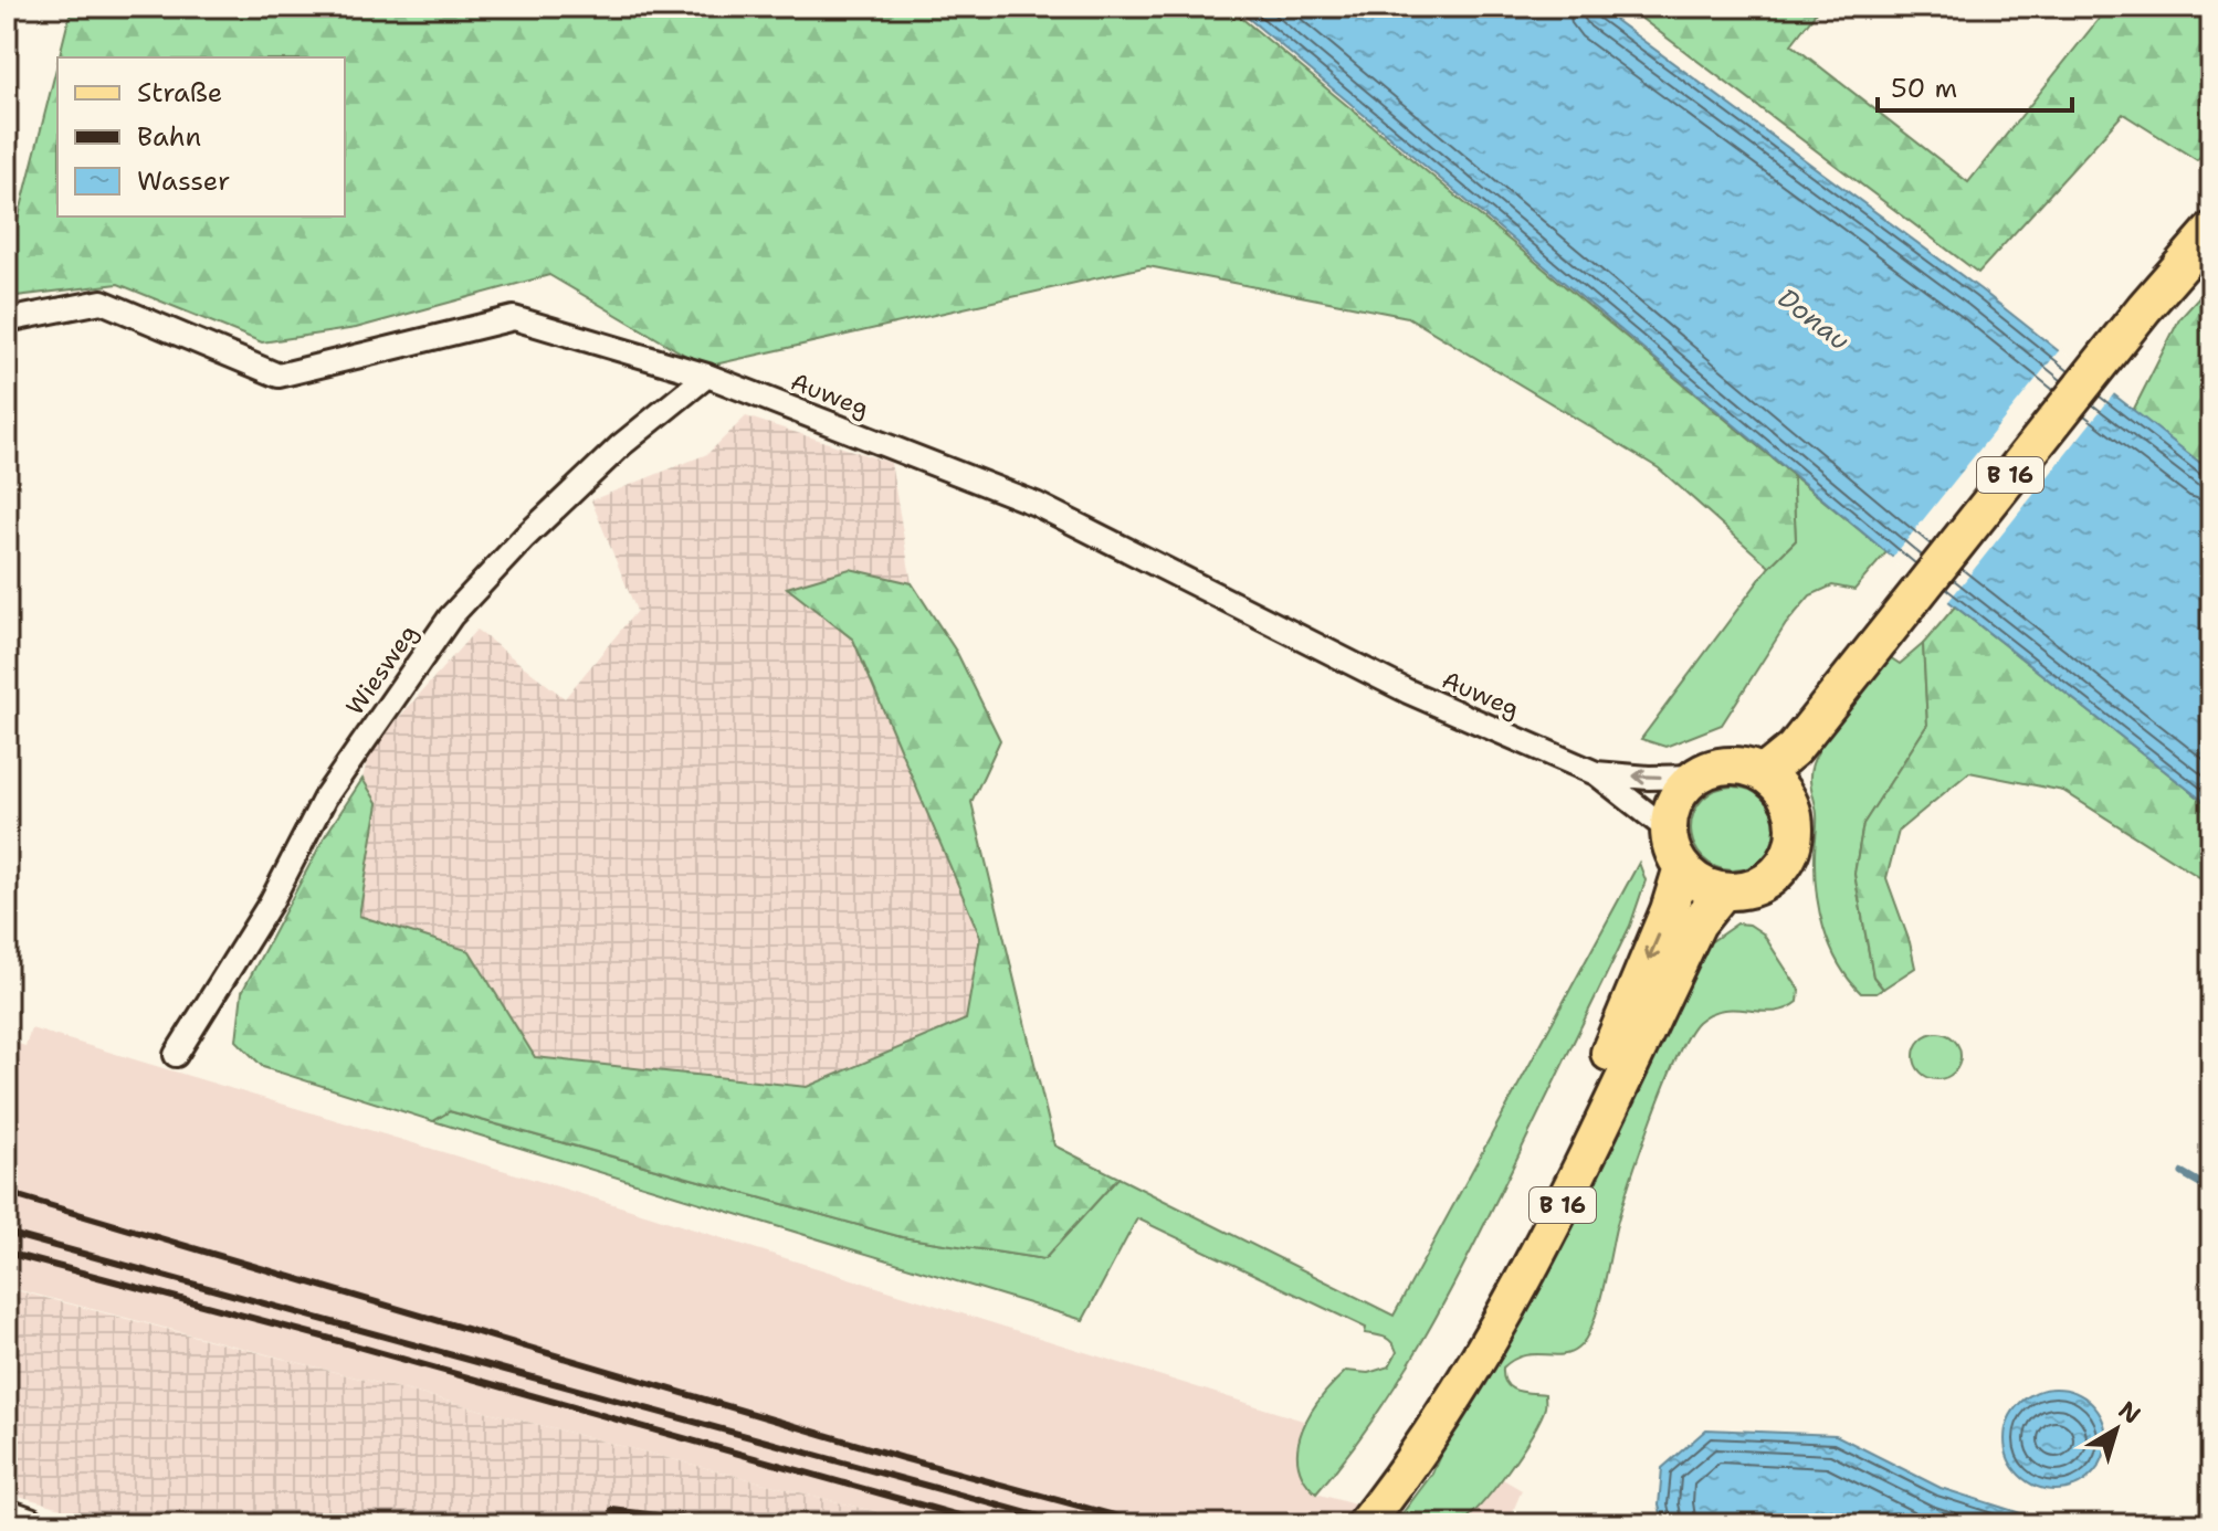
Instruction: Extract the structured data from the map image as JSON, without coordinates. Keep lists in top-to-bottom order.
{
  "streets": {
    "main road": ["B 16"],
    "street": ["Auweg", "Wiesweg"]
  },
  "crossings": [
    ["Auweg", "B 16"],
    ["Auweg", "Wiesweg"]
  ],
  "water": ["Donau"],
  "legend": ["Straße", "Bahn", "Wasser"],
  "scale_bar": "50 m",
  "north": "top right"
}
